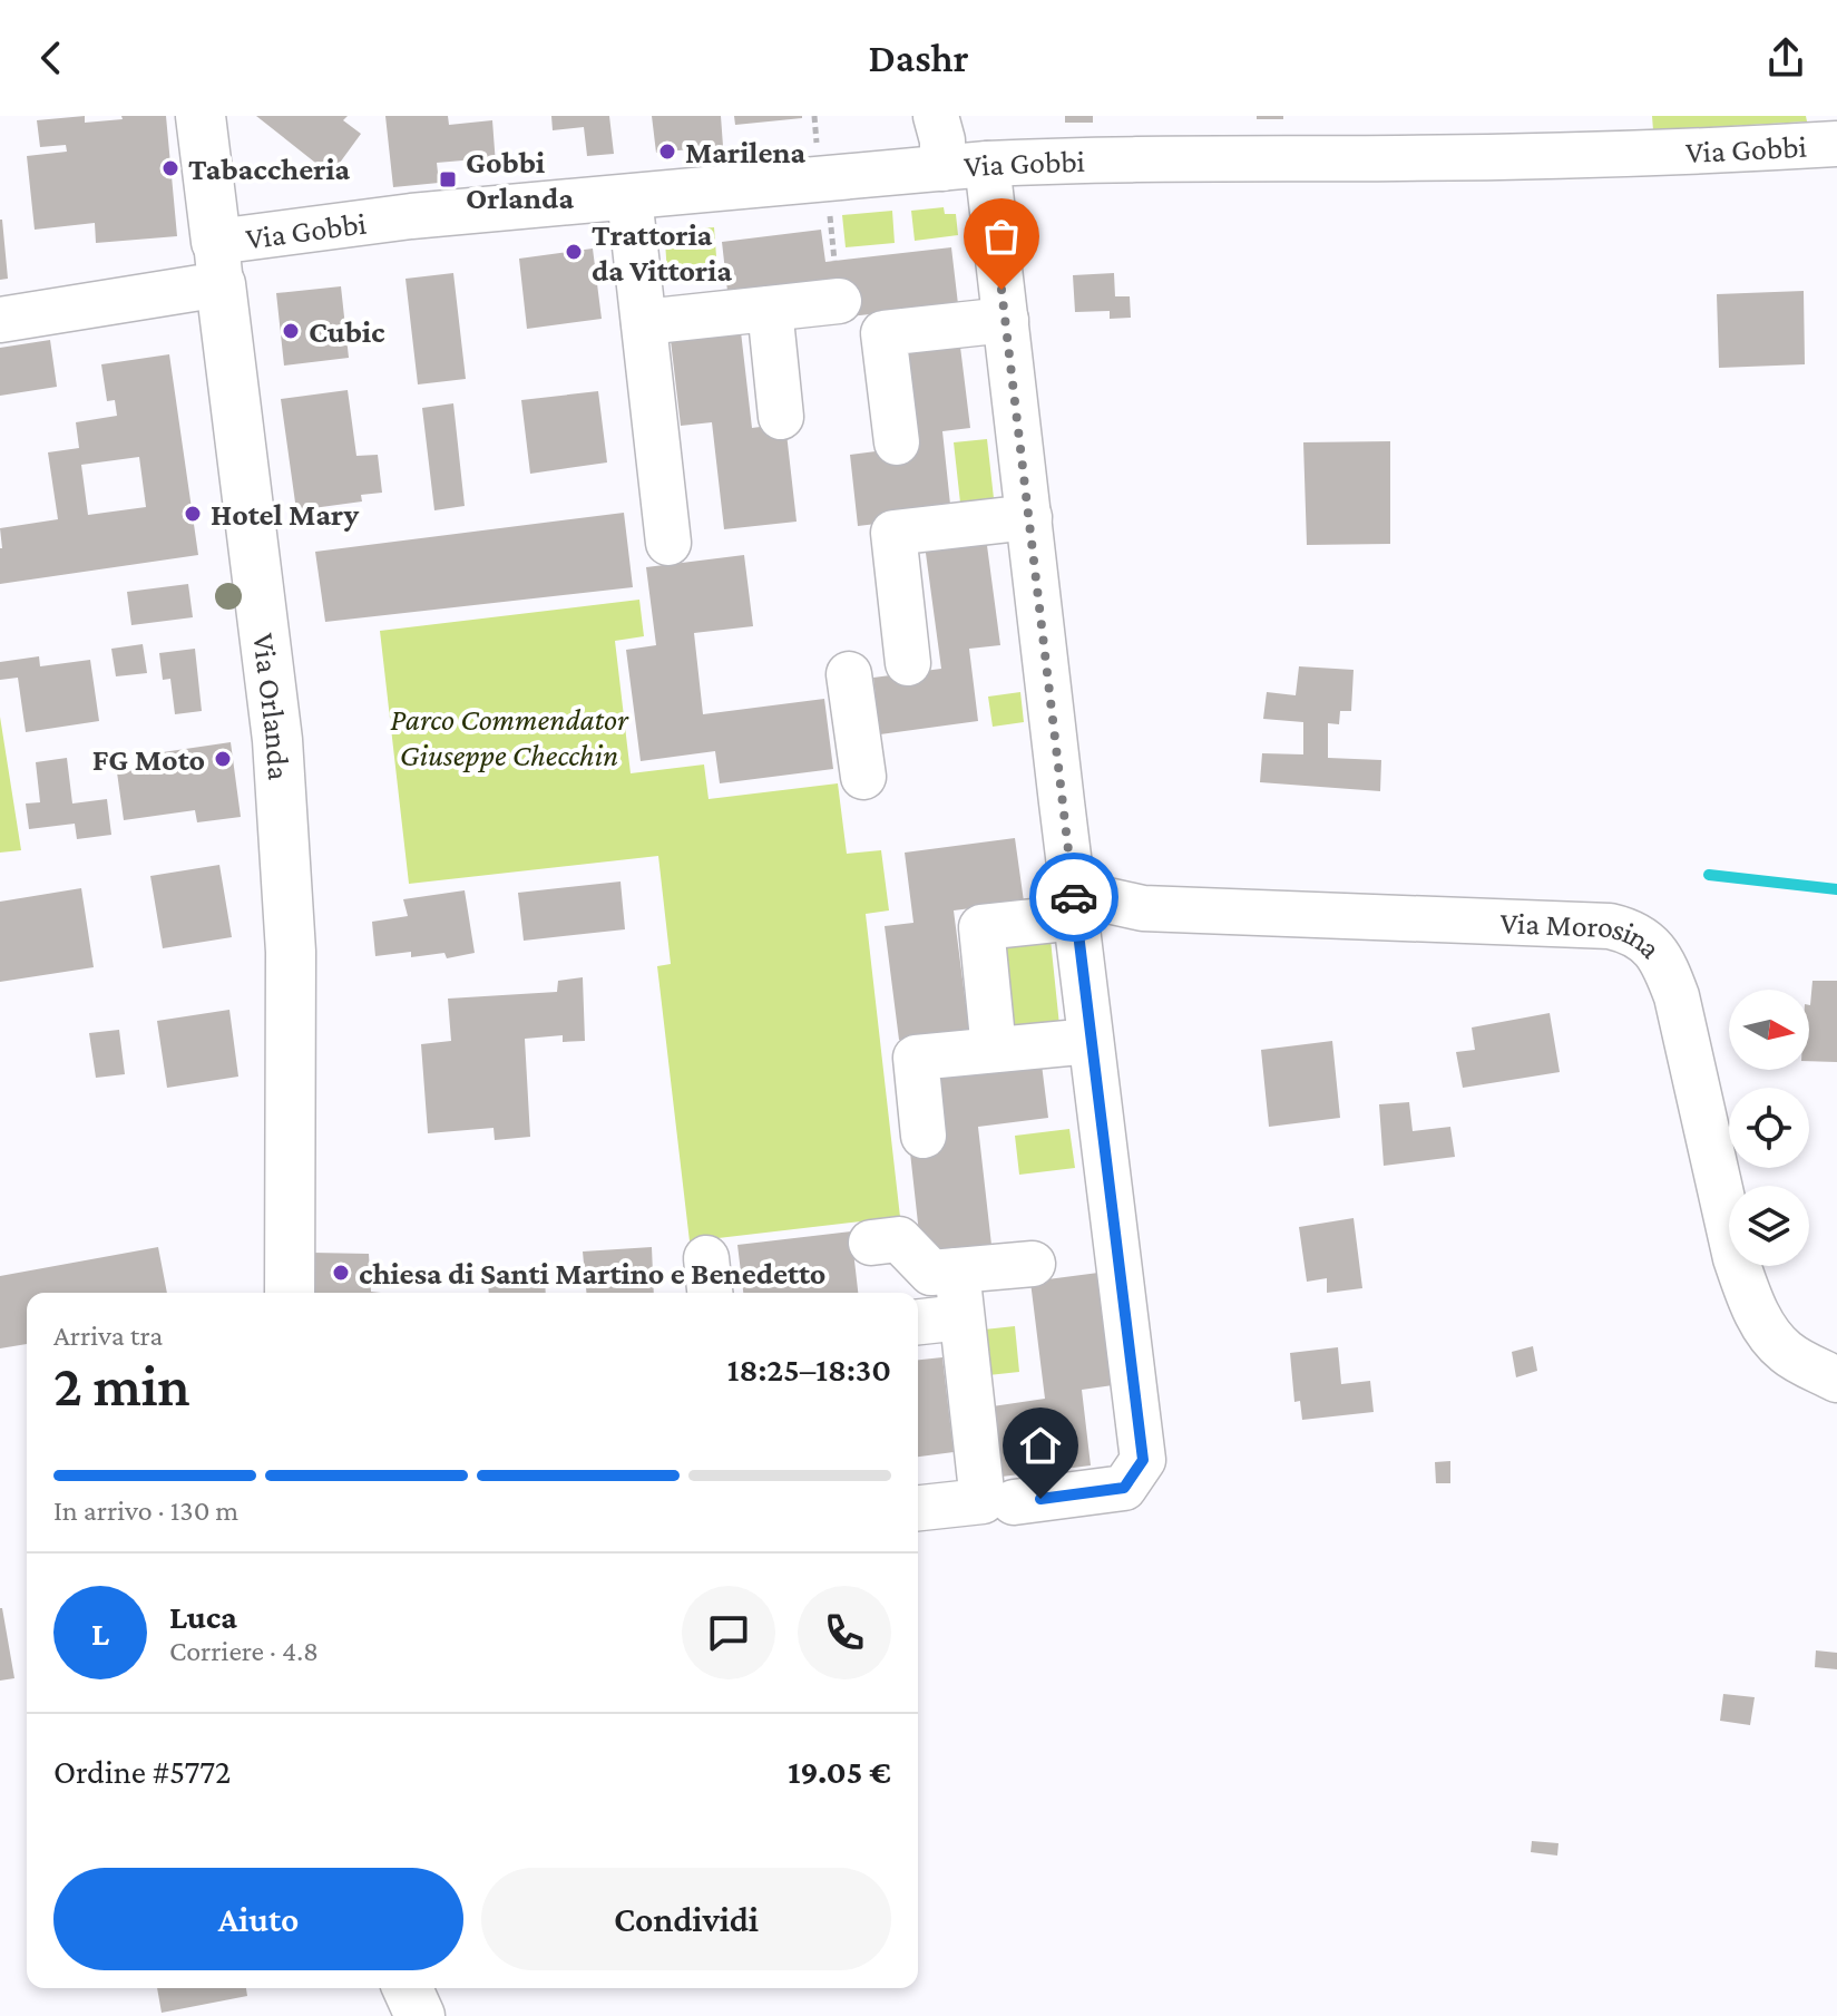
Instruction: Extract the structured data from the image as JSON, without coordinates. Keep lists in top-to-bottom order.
{
  "streets": {
    "main road": ["Via Orlanda"],
    "street": ["Via Gobbi", "Via Morosina"]
  },
  "crossings": [
    ["Via Gobbi", "Via Orlanda"]
  ],
  "parks": ["Parco Commendator Giuseppe Checchin"],
  "places": {
    "other": [
      "Marilena",
      "Tabaccheria",
      "Trattoria da Vittoria",
      "Cubic",
      "Hotel Mary",
      "FG Moto",
      "chiesa di Santi Martino e Benedetto"
    ],
    "transit": ["Gobbi Orlanda"]
  },
  "north": "right",
  "page": {
    "header": "Dashr",
    "heading": ["2 min", "Arriva tra", "18:25–18:30"],
    "panel": [
      "Luca",
      "Corriere · 4.8",
      "Ordine #5772",
      "19.05 €"
    ],
    "bar": "In arrivo · 130 m",
    "round": "L",
    "buttons": ["Aiuto", "Condividi"]
  }
}
